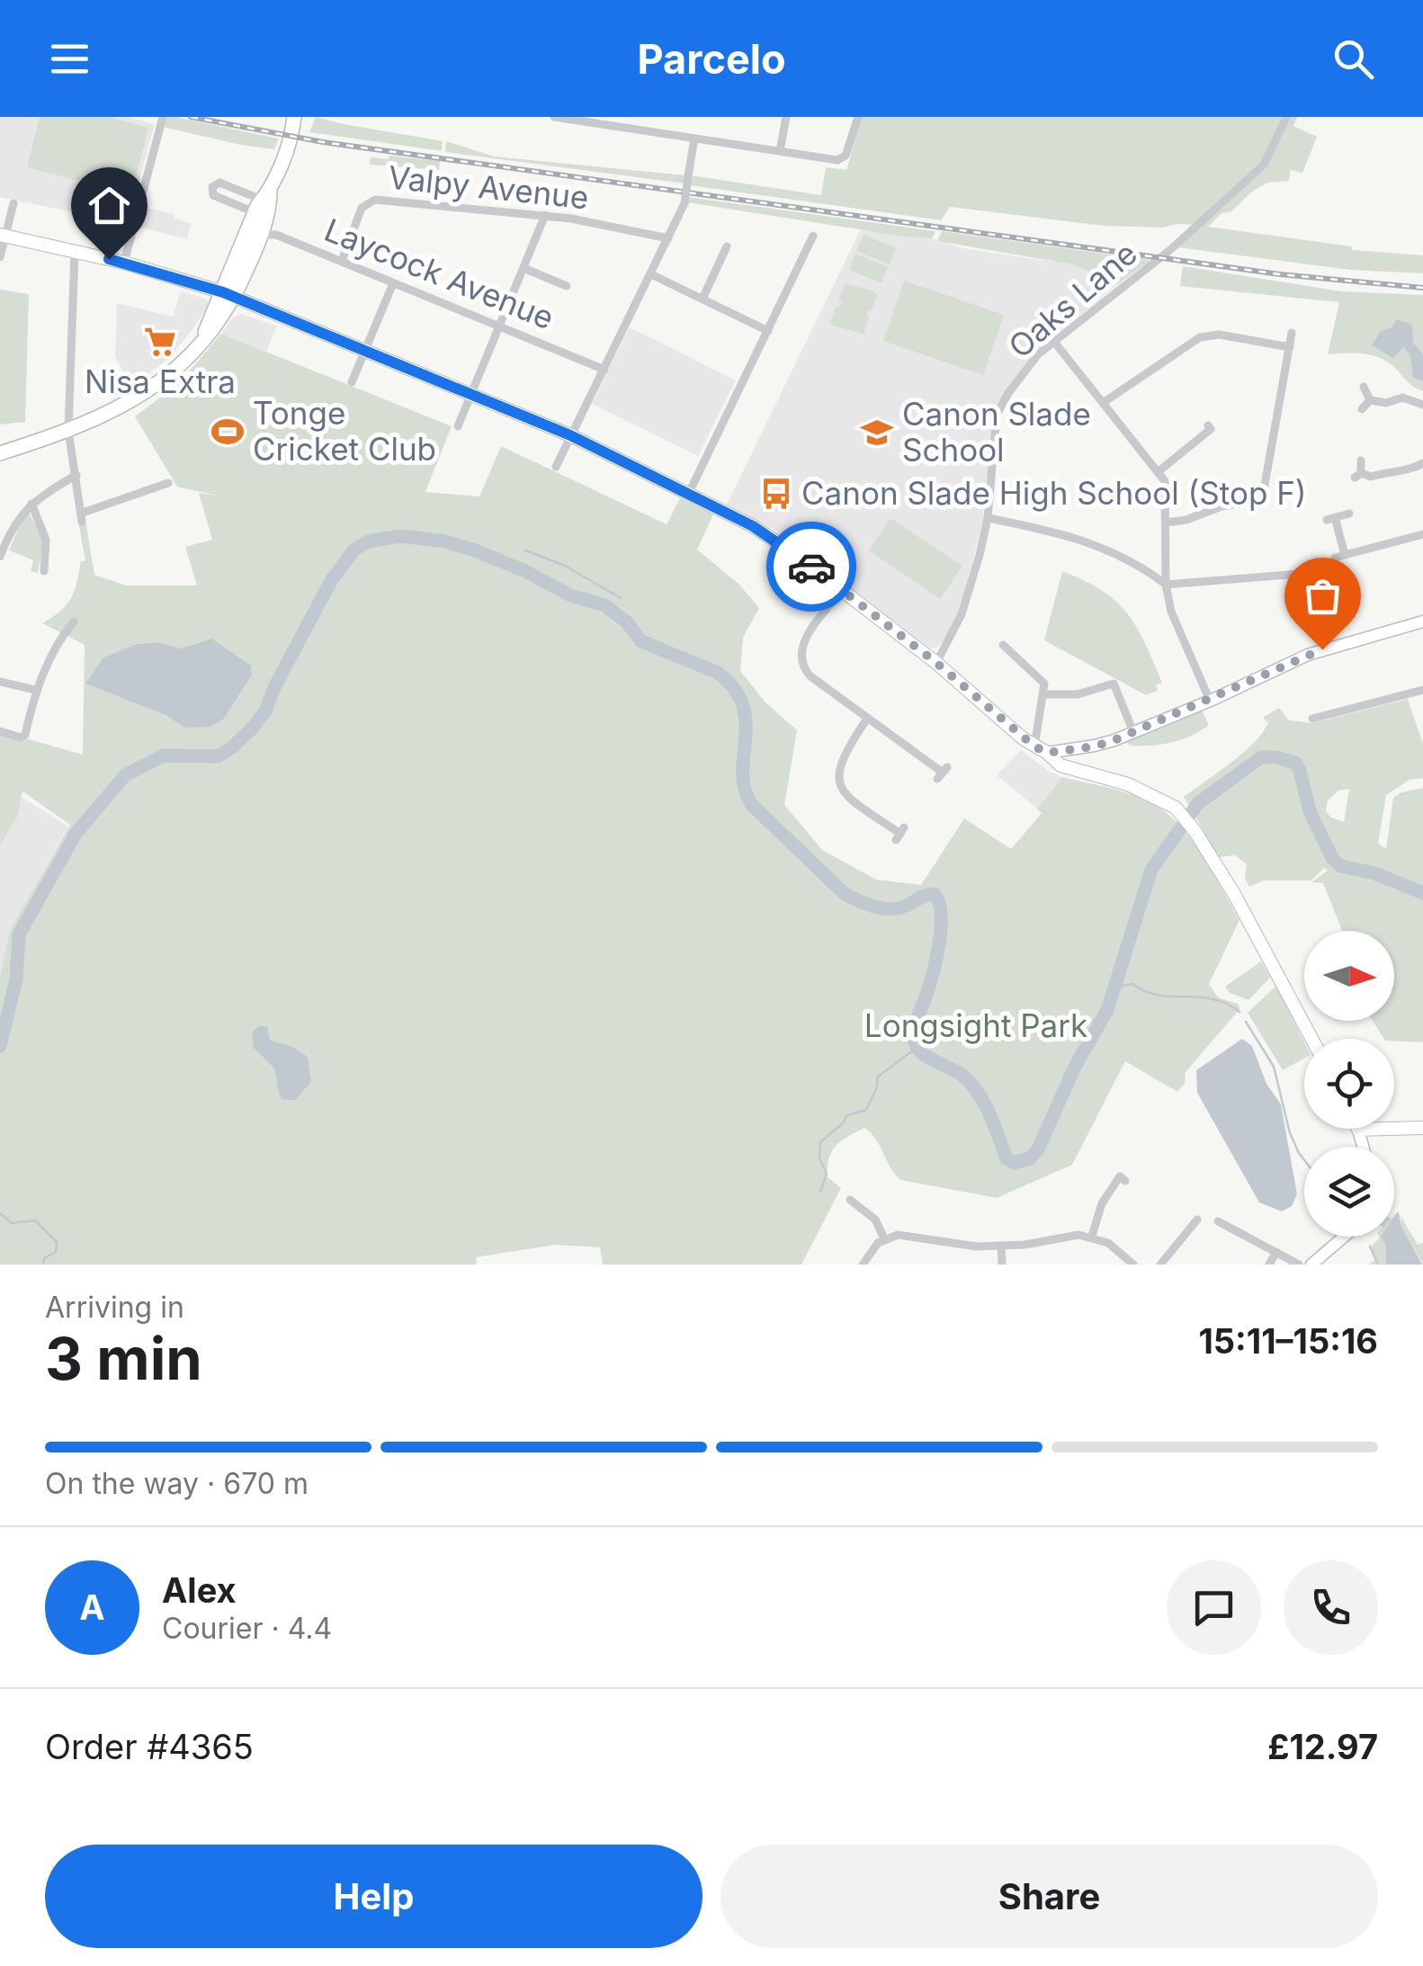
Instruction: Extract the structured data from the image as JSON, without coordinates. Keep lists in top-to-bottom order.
{
  "streets": {
    "street": ["Valpy Avenue", "Laycock Avenue", "Oaks Lane"]
  },
  "crossings": [
    ["Valpy Avenue", "Laycock Avenue"]
  ],
  "parks": ["Longsight Park"],
  "places": {
    "supermarket": ["Nisa Extra"],
    "sports": ["Tonge Cricket Club"],
    "school or university": ["Canon Slade School"],
    "bus stop": ["Canon Slade High School (Stop F)"]
  },
  "north": "right",
  "page": {
    "header": "Parcelo",
    "heading": ["3 min", "Arriving in", "15:11–15:16"],
    "panel": [
      "Alex",
      "Courier · 4.4",
      "Order #4365",
      "£12.97"
    ],
    "bar": "On the way · 670 m",
    "round": "A",
    "buttons": ["Help", "Share"]
  }
}
